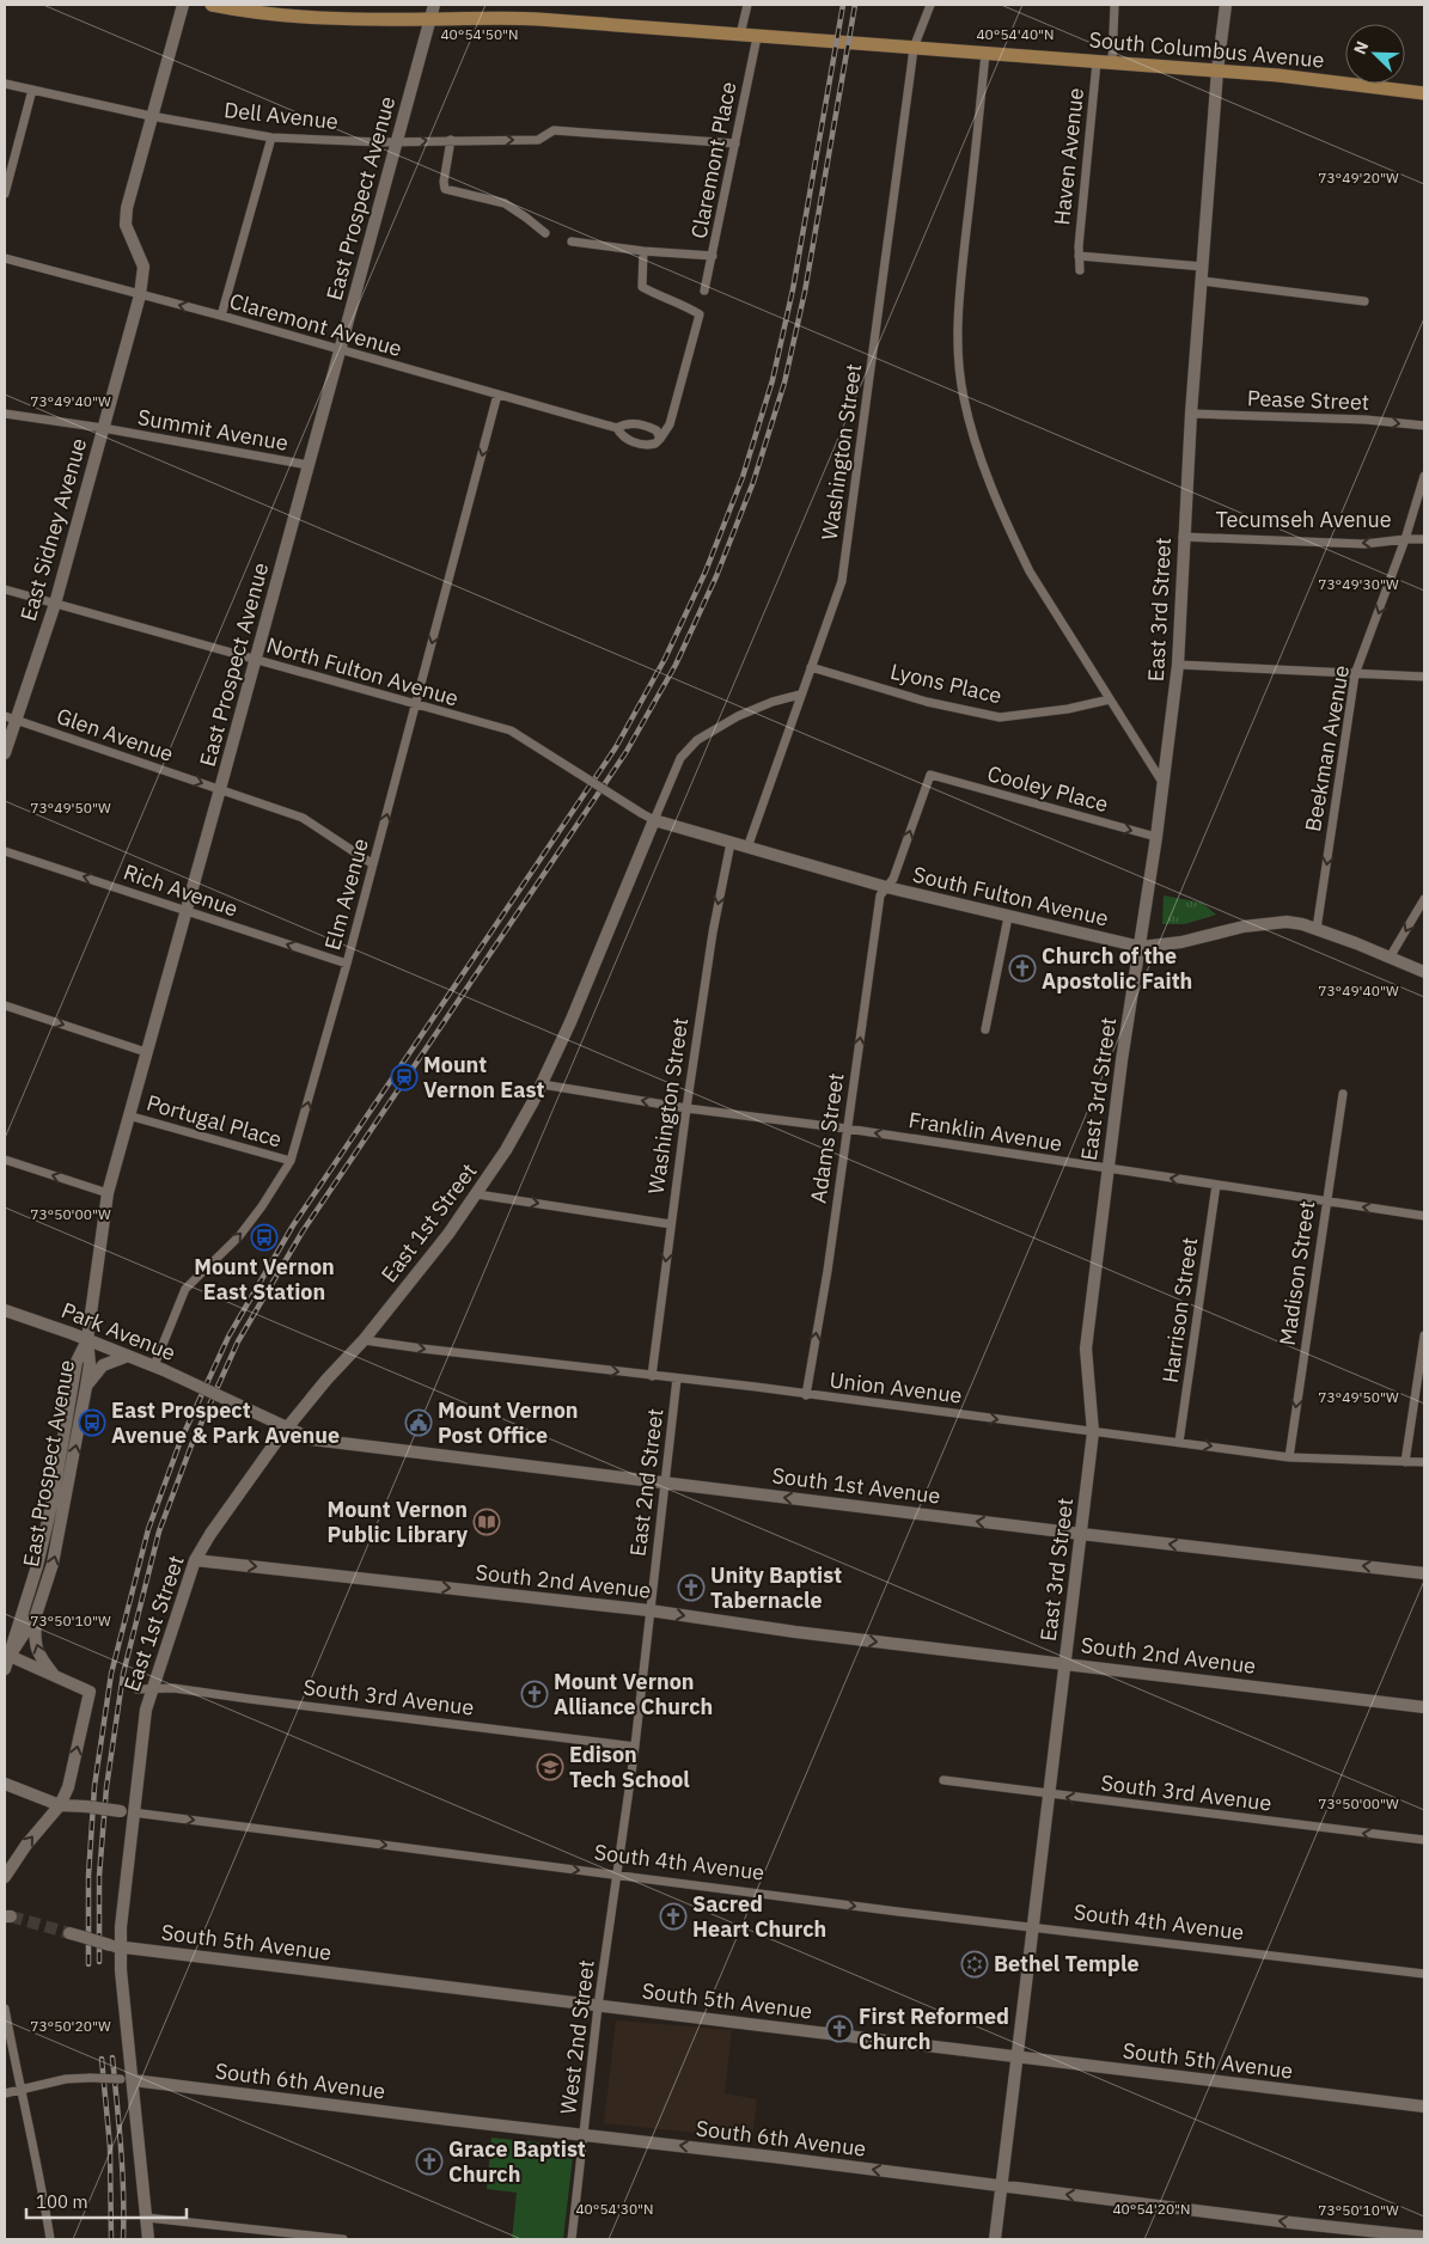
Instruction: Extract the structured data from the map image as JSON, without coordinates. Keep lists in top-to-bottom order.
{
  "streets": {
    "main road": ["South Columbus Avenue"],
    "street": [
      "Dell Avenue",
      "Haven Avenue",
      "Claremont Place",
      "East Prospect Avenue",
      "Claremont Avenue",
      "Pease Street",
      "Summit Avenue",
      "Washington Street",
      "Tecumseh Avenue",
      "East Sidney Avenue",
      "East 3rd Street",
      "North Fulton Avenue",
      "Lyons Place",
      "Glen Avenue",
      "Beekman Avenue",
      "Cooley Place",
      "Rich Avenue",
      "Elm Avenue",
      "South Fulton Avenue",
      "Portugal Place",
      "Franklin Avenue",
      "Adams Street",
      "East 1st Street",
      "Madison Street",
      "Harrison Street",
      "Park Avenue",
      "Union Avenue",
      "East 2nd Street",
      "South 1st Avenue",
      "South 2nd Avenue",
      "South 3rd Avenue",
      "South 4th Avenue",
      "South 5th Avenue",
      "West 2nd Street",
      "South 6th Avenue"
    ]
  },
  "crossings": [
    ["South Columbus Avenue", "Haven Avenue"],
    ["South Columbus Avenue", "Claremont Place"],
    ["South Columbus Avenue", "East Prospect Avenue"],
    ["South Columbus Avenue", "Washington Street"],
    ["South Columbus Avenue", "East 3rd Street"],
    ["Dell Avenue", "Claremont Place"],
    ["Dell Avenue", "East Prospect Avenue"],
    ["Dell Avenue", "East Sidney Avenue"],
    ["Haven Avenue", "East 3rd Street"],
    ["East Prospect Avenue", "Claremont Avenue"],
    ["East Prospect Avenue", "Summit Avenue"],
    ["East Prospect Avenue", "North Fulton Avenue"],
    ["East Prospect Avenue", "Glen Avenue"],
    ["East Prospect Avenue", "Rich Avenue"],
    ["East Prospect Avenue", "Portugal Place"],
    ["East Prospect Avenue", "Park Avenue"],
    ["Claremont Avenue", "East Sidney Avenue"],
    ["Claremont Avenue", "Elm Avenue"],
    ["Pease Street", "East 3rd Street"],
    ["Summit Avenue", "East Sidney Avenue"],
    ["Washington Street", "Lyons Place"],
    ["Washington Street", "South Fulton Avenue"],
    ["Washington Street", "Franklin Avenue"],
    ["Washington Street", "East 1st Street"],
    ["Washington Street", "Union Avenue"],
    ["Tecumseh Avenue", "East 3rd Street"],
    ["Tecumseh Avenue", "Beekman Avenue"],
    ["East Sidney Avenue", "North Fulton Avenue"],
    ["East Sidney Avenue", "Glen Avenue"],
    ["East 3rd Street", "Cooley Place"],
    ["East 3rd Street", "South Fulton Avenue"],
    ["East 3rd Street", "Franklin Avenue"],
    ["East 3rd Street", "Union Avenue"],
    ["East 3rd Street", "South 1st Avenue"],
    ["East 3rd Street", "South 2nd Avenue"],
    ["East 3rd Street", "South 3rd Avenue"],
    ["East 3rd Street", "South 4th Avenue"],
    ["East 3rd Street", "South 5th Avenue"],
    ["East 3rd Street", "South 6th Avenue"],
    ["North Fulton Avenue", "Elm Avenue"],
    ["North Fulton Avenue", "South Fulton Avenue"],
    ["Glen Avenue", "Elm Avenue"],
    ["Beekman Avenue", "South Fulton Avenue"],
    ["Cooley Place", "Adams Street"],
    ["Rich Avenue", "Elm Avenue"],
    ["Elm Avenue", "Portugal Place"],
    ["Elm Avenue", "Park Avenue"],
    ["South Fulton Avenue", "Adams Street"],
    ["South Fulton Avenue", "East 1st Street"],
    ["Franklin Avenue", "Adams Street"],
    ["Franklin Avenue", "East 1st Street"],
    ["Franklin Avenue", "Madison Street"],
    ["Franklin Avenue", "Harrison Street"],
    ["Adams Street", "Union Avenue"],
    ["East 1st Street", "Union Avenue"],
    ["East 1st Street", "South 1st Avenue"],
    ["East 1st Street", "South 2nd Avenue"],
    ["East 1st Street", "South 3rd Avenue"],
    ["East 1st Street", "South 4th Avenue"],
    ["East 1st Street", "South 5th Avenue"],
    ["East 1st Street", "South 6th Avenue"],
    ["Madison Street", "Union Avenue"],
    ["Harrison Street", "Union Avenue"],
    ["Park Avenue", "South 1st Avenue"],
    ["Union Avenue", "East 2nd Street"],
    ["East 2nd Street", "South 1st Avenue"],
    ["East 2nd Street", "South 2nd Avenue"],
    ["East 2nd Street", "South 3rd Avenue"],
    ["East 2nd Street", "South 4th Avenue"],
    ["East 2nd Street", "West 2nd Street"],
    ["South 4th Avenue", "West 2nd Street"],
    ["South 5th Avenue", "West 2nd Street"],
    ["West 2nd Street", "South 6th Avenue"]
  ],
  "one_way": [
    "Dell Avenue",
    "Pease Street",
    "Tecumseh Avenue",
    "Glen Avenue",
    "Beekman Avenue",
    "Cooley Place",
    "Rich Avenue",
    "Franklin Avenue",
    "Adams Street",
    "Madison Street",
    "Union Avenue",
    "South 1st Avenue",
    "South 2nd Avenue",
    "South 3rd Avenue",
    "South 4th Avenue",
    "South 6th Avenue"
  ],
  "places": {
    "church": [
      "Church of the Apostolic Faith",
      "Unity Baptist Tabernacle",
      "Mount Vernon Alliance Church",
      "Sacred Heart Church",
      "First Reformed Church",
      "Grace Baptist Church"
    ],
    "station": ["Mount Vernon East"],
    "bus stop": ["Mount Vernon East Station", "East Prospect Avenue & Park Avenue"],
    "public building": ["Mount Vernon Post Office"],
    "library": ["Mount Vernon Public Library"],
    "school or university": ["Edison Tech School"],
    "synagogue": ["Bethel Temple"]
  },
  "scale_bar": "100 m",
  "north": "top left",
  "coordinates": [
    "40°54'50\"N",
    "40°54'40\"N",
    "73°49'20\"W",
    "73°49'40\"W",
    "73°49'30\"W",
    "73°49'50\"W",
    "73°50'00\"W",
    "73°50'10\"W",
    "73°50'20\"W",
    "40°54'30\"N",
    "40°54'20\"N"
  ]
}
